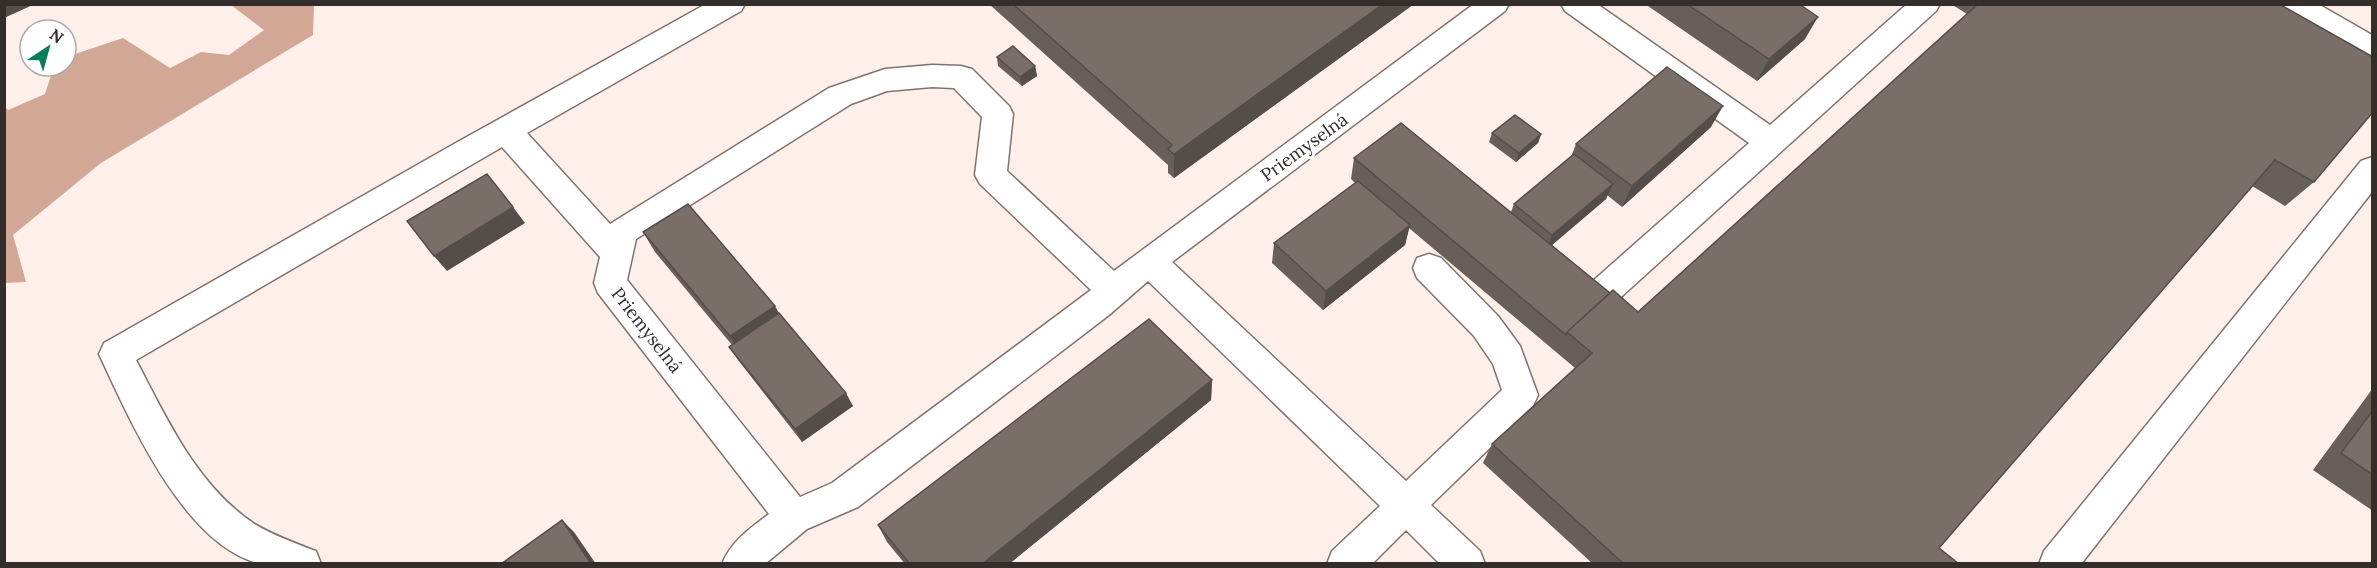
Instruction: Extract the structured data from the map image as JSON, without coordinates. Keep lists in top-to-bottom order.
{
  "streets": {
    "lane": ["Priemyselná"]
  },
  "north": "top right"
}
